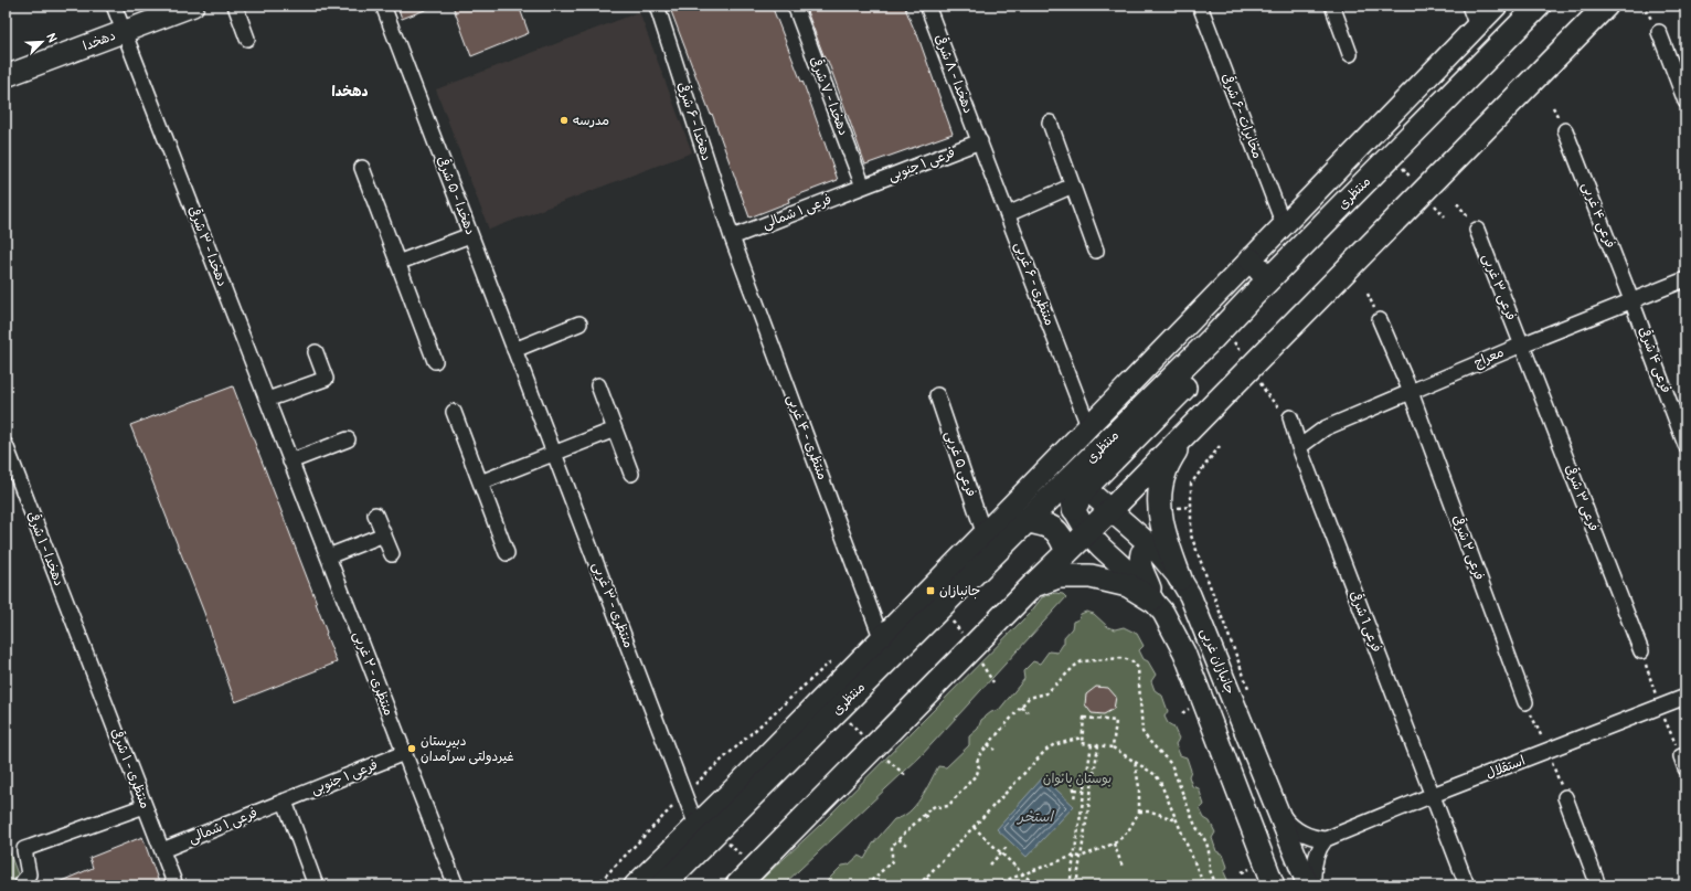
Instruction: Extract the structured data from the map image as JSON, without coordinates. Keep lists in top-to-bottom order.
{
  "streets": {
    "main road": ["منتظری"],
    "street": [
      "دهخدا",
      "دهخدا - ۸ شرقی",
      "دهخدا - ۷ شرقی",
      "مخابرات -۶ شرقی",
      "دهخدا - ۶ شرقی",
      "فرعی ۱ جنوبی",
      "دهخدا - ۵ شرقی",
      "فرعی ۱ شمالی",
      "فرعی ۴ غربی",
      "دهخدا - ۳ شرقی",
      "منتظری - ۶ غربی",
      "فرعی ۳ غربی",
      "معراج",
      "فرعی ۴ شرقی",
      "منتظری - ۴ غربی",
      "فرعی ۵ غربی",
      "فرعی ۳ شرقی",
      "فرعی ۲ شرقی",
      "دهخدا - ۱ شرقی",
      "منتظری - ۳ غربی",
      "فرعی 1 شرقی",
      "جانبازان غربی",
      "منتظری - ۲ غربی",
      "استقلال",
      "منتظری - ۱ شرقی"
    ]
  },
  "crossings": [
    ["دهخدا", "دهخدا - ۳ شرقی"],
    ["دهخدا - ۸ شرقی", "فرعی ۱ جنوبی"],
    ["دهخدا - ۸ شرقی", "منتظری - ۶ غربی"],
    ["دهخدا - ۷ شرقی", "فرعی ۱ جنوبی"],
    ["دهخدا - ۷ شرقی", "فرعی ۱ شمالی"],
    ["مخابرات -۶ شرقی", "منتظری"],
    ["دهخدا - ۶ شرقی", "فرعی ۱ شمالی"],
    ["دهخدا - ۶ شرقی", "منتظری - ۴ غربی"],
    ["فرعی ۱ جنوبی", "فرعی ۱ شمالی"],
    ["فرعی ۱ جنوبی", "منتظری - ۶ غربی"],
    ["فرعی ۱ جنوبی", "منتظری - ۲ غربی"],
    ["منتظری", "منتظری - ۶ غربی"],
    ["منتظری", "منتظری - ۴ غربی"],
    ["منتظری", "فرعی ۵ غربی"],
    ["منتظری", "منتظری - ۳ غربی"],
    ["منتظری", "جانبازان غربی"],
    ["دهخدا - ۵ شرقی", "منتظری - ۳ غربی"],
    ["فرعی ۱ شمالی", "منتظری - ۴ غربی"],
    ["فرعی ۱ شمالی", "منتظری - ۱ شرقی"],
    ["فرعی ۴ غربی", "معراج"],
    ["فرعی ۴ غربی", "فرعی ۴ شرقی"],
    ["دهخدا - ۳ شرقی", "منتظری - ۲ غربی"],
    ["فرعی ۳ غربی", "معراج"],
    ["فرعی ۳ غربی", "فرعی ۳ شرقی"],
    ["معراج", "فرعی ۴ شرقی"],
    ["معراج", "فرعی ۳ شرقی"],
    ["معراج", "فرعی ۲ شرقی"],
    ["معراج", "فرعی 1 شرقی"],
    ["دهخدا - ۱ شرقی", "منتظری - ۱ شرقی"],
    ["فرعی 1 شرقی", "استقلال"]
  ],
  "districts": ["دهخدا"],
  "water": ["استخر"],
  "parks": ["بوستان بانوان"],
  "places": {
    "other": ["مدرسه", "دبیرستان غیردولتی سرآمدان"],
    "transit": ["جانبازان"]
  },
  "north": "top right"
}
